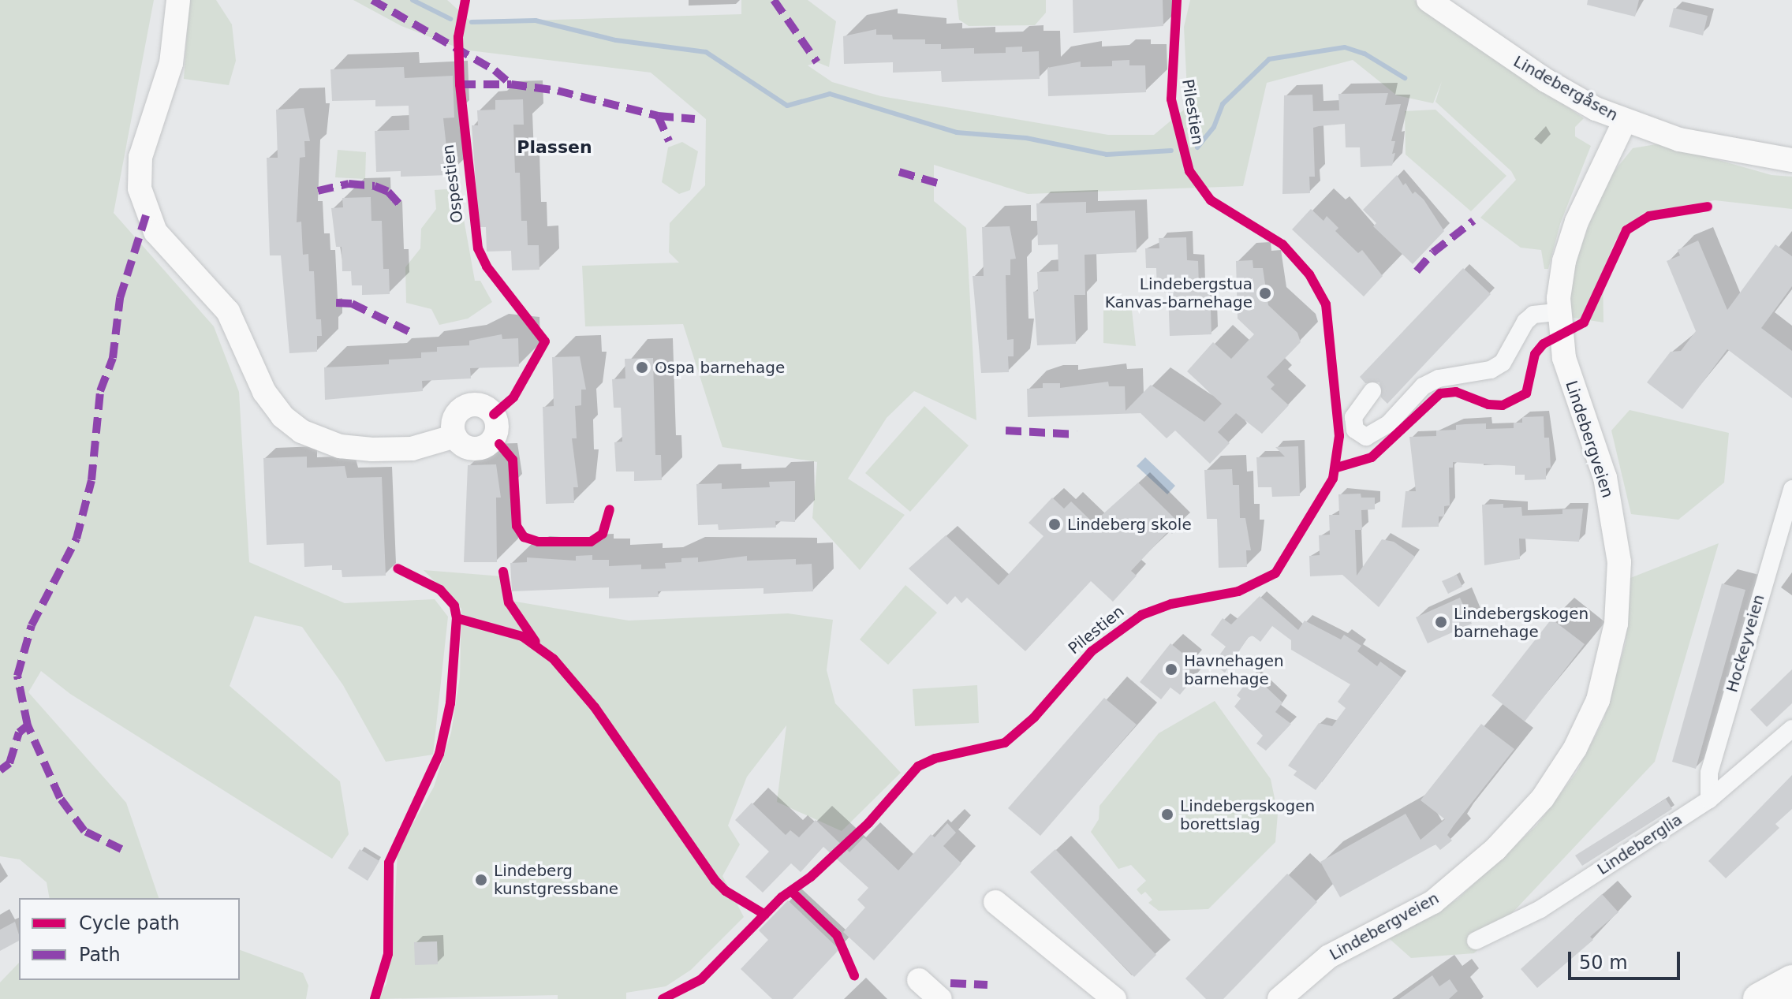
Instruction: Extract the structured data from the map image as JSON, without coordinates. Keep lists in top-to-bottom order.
{
  "streets": {
    "street": [
      "Lindebergåsen",
      "Lindebergveien",
      "Hockeyveien",
      "Lindeberglia"
    ],
    "cycle path": ["Pilestien", "Ospestien"]
  },
  "crossings": [
    ["Lindebergåsen", "Lindebergveien"],
    ["Hockeyveien", "Lindeberglia"]
  ],
  "districts": ["Plassen"],
  "places": [
    "Lindebergstua Kanvas-barnehage",
    "Ospa barnehage",
    "Lindeberg skole",
    "Lindebergskogen barnehage",
    "Havnehagen barnehage",
    "Lindebergskogen borettslag",
    "Lindeberg kunstgressbane"
  ],
  "legend": ["Cycle path", "Path"],
  "scale_bar": "50 m"
}
